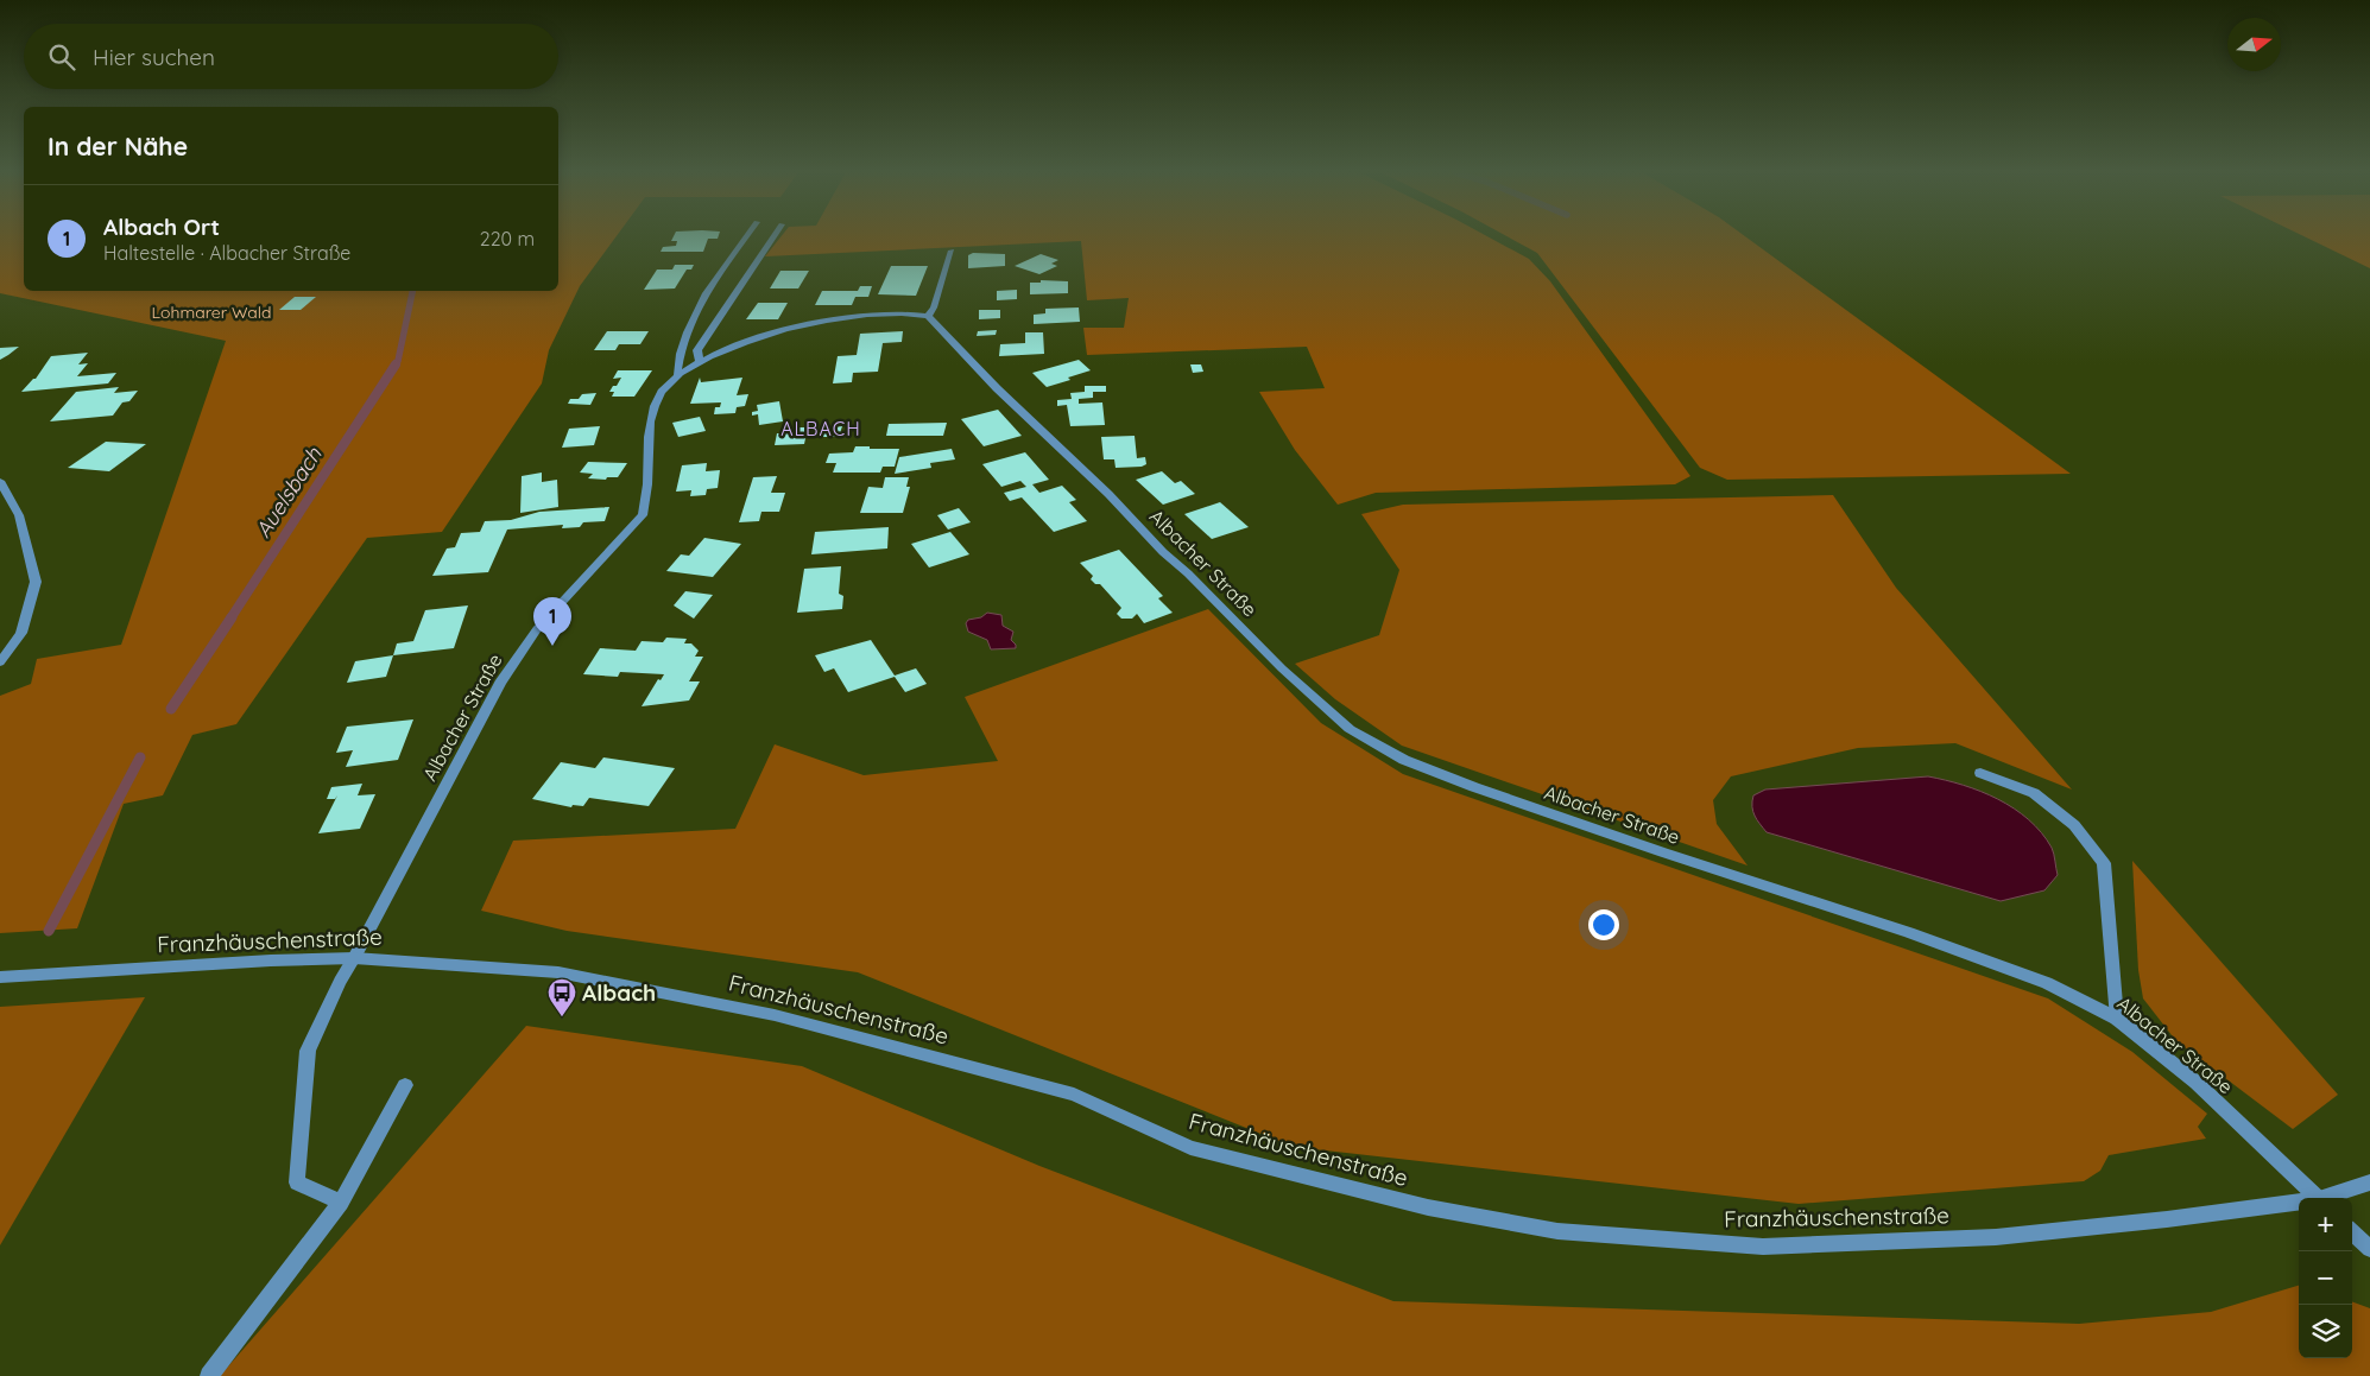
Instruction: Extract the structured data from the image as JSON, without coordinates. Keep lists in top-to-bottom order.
{
  "streets": {
    "street": ["Albacher Straße", "Franzhäuschenstraße"]
  },
  "crossings": [
    ["Albacher Straße", "Franzhäuschenstraße"]
  ],
  "districts": ["ALBACH"],
  "water": ["Auelsbach"],
  "parks": ["Lohmarer Wald"],
  "places": {
    "bus stop": ["Albach"]
  },
  "north": "right",
  "page": {
    "search": "Hier suchen",
    "heading": "In der Nähe",
    "list": [
      {
        "mark": "1",
        "name": "Albach Ort",
        "note": "Haltestelle · Albacher Straße",
        "value": "220 m"
      }
    ],
    "pins": "1",
    "map_buttons": ["+", "−"]
  }
}
